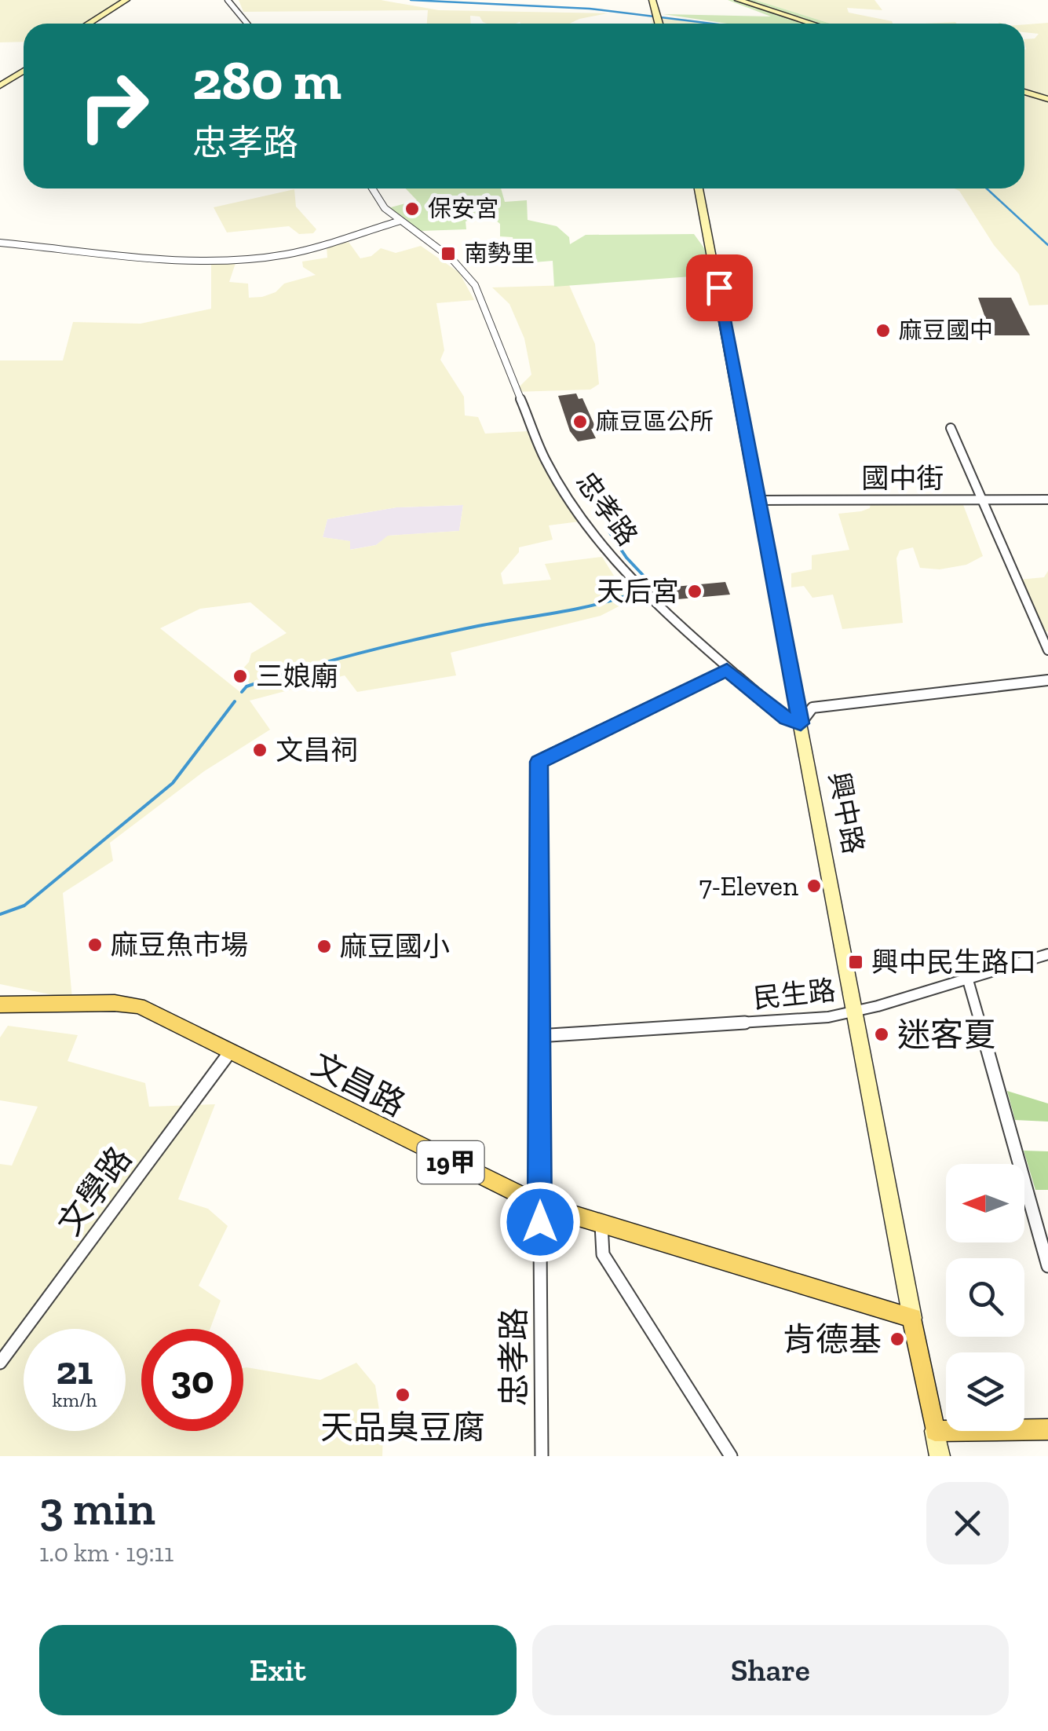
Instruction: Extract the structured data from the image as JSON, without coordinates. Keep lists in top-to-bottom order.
{
  "streets": {
    "main road": ["興中路", "文昌路", "19甲"],
    "street": [
      "國中街",
      "忠孝路",
      "民生路",
      "文學路"
    ]
  },
  "crossings": [
    ["國中街", "興中路"],
    ["忠孝路", "興中路"],
    ["忠孝路", "民生路"],
    ["忠孝路", "文昌路"],
    ["興中路", "民生路"],
    ["興中路", "文昌路"],
    ["文昌路", "文學路"]
  ],
  "places": {
    "other": [
      "保安宮",
      "麻豆國中",
      "麻豆區公所",
      "天后宮",
      "三娘廟",
      "文昌祠",
      "7-Eleven",
      "麻豆魚市場",
      "麻豆國小",
      "迷客夏",
      "肯德基",
      "天品臭豆腐"
    ],
    "transit": ["南勢里", "興中民生路口"]
  },
  "north": "left",
  "page": {
    "turn": ["280 m", "忠孝路"],
    "speed": "21 km/h",
    "limit": "30",
    "heading": ["3 min", "1.0 km · 19:11"],
    "buttons": ["Exit", "Share"]
  }
}
